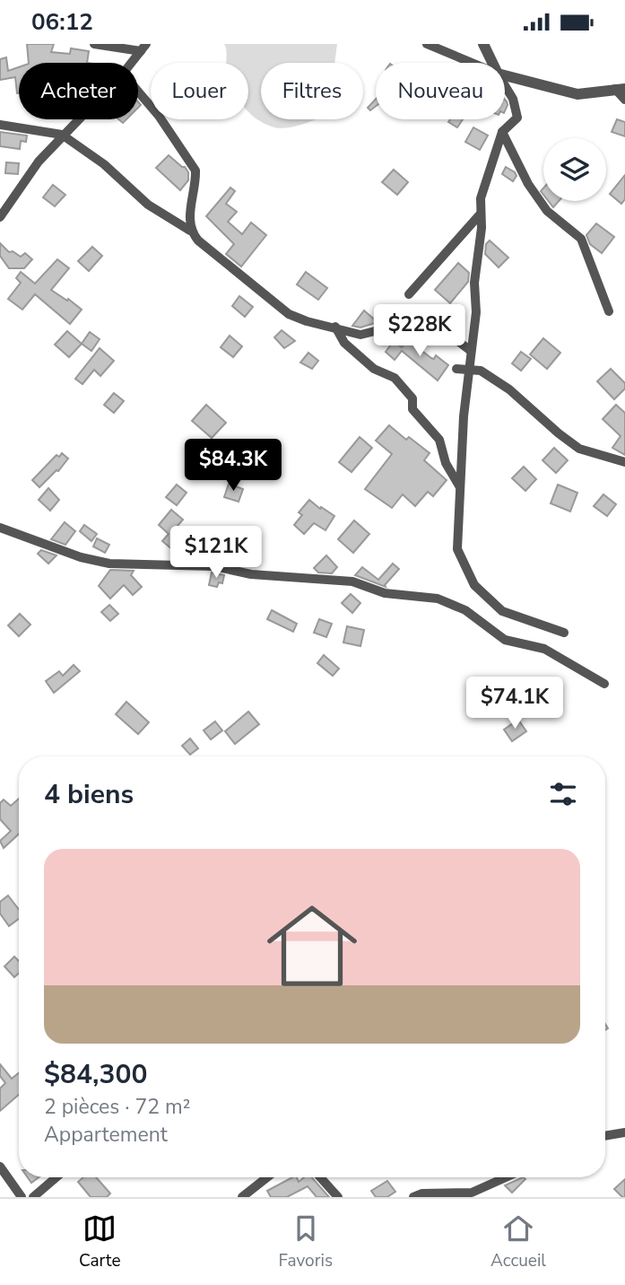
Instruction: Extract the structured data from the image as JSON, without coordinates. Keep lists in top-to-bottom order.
{
  "page": {
    "status": "06:12",
    "chip": [
      "Acheter",
      "Louer",
      "Filtres",
      "Nouveau"
    ],
    "price": [
      "$228K",
      "$84.3K",
      "$121K",
      "$74.1K"
    ],
    "heading": "4 biens",
    "list": [
      {
        "name": "$84,300",
        "note": "2 pièces · 72 m² · Appartement"
      }
    ],
    "tabs": ["Carte", "Favoris", "Accueil"]
  }
}
